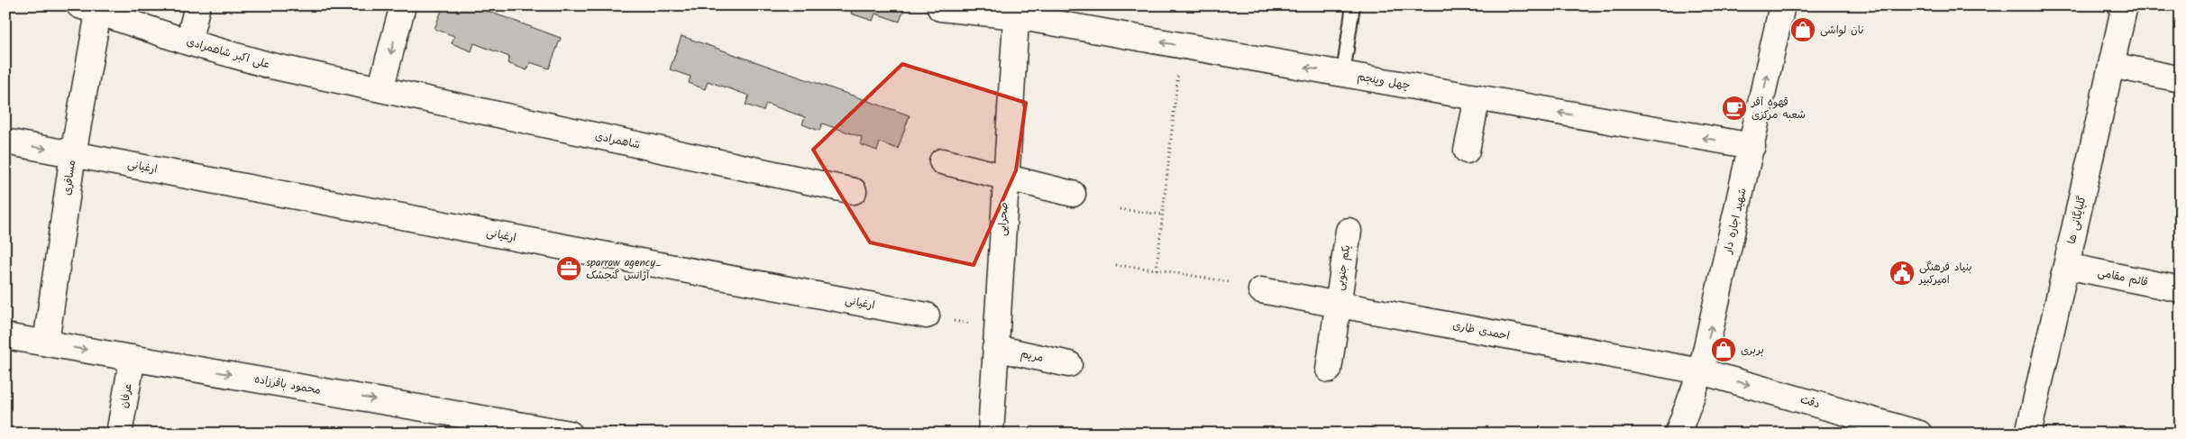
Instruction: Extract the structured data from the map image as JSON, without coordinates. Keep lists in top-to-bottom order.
{
  "streets": {
    "street": [
      "علی اکبر شاهمرادی",
      "چهل وپنجم",
      "شاهمرادی",
      "ارغیانی",
      "مسافری",
      "صحرایی",
      "گلپایگانی ها",
      "شهید اجاره دار",
      "یکم جنوبی",
      "قائم مقامی",
      "احمدی طاری",
      "مریم",
      "محمود باقرزاده",
      "عرفان",
      "دقت"
    ]
  },
  "crossings": [
    ["علی اکبر شاهمرادی", "شاهمرادی"],
    ["علی اکبر شاهمرادی", "مسافری"],
    ["چهل وپنجم", "صحرایی"],
    ["چهل وپنجم", "شهید اجاره دار"],
    ["ارغیانی", "مسافری"],
    ["مسافری", "محمود باقرزاده"],
    ["صحرایی", "مریم"],
    ["گلپایگانی ها", "قائم مقامی"],
    ["شهید اجاره دار", "احمدی طاری"],
    ["شهید اجاره دار", "دقت"],
    ["یکم جنوبی", "احمدی طاری"],
    ["احمدی طاری", "دقت"],
    ["محمود باقرزاده", "عرفان"]
  ],
  "one_way": [
    "چهل وپنجم",
    "شهید اجاره دار",
    "محمود باقرزاده",
    "دقت"
  ],
  "places": {
    "shop": ["نان لواشی", "بربری"],
    "cafe": ["قهوه آفر شعبه مرکزی"],
    "office": ["sparrow agency_ آژانس گنجشک"],
    "public building": ["بنیاد فرهنگی امیرکبیر"]
  }
}
